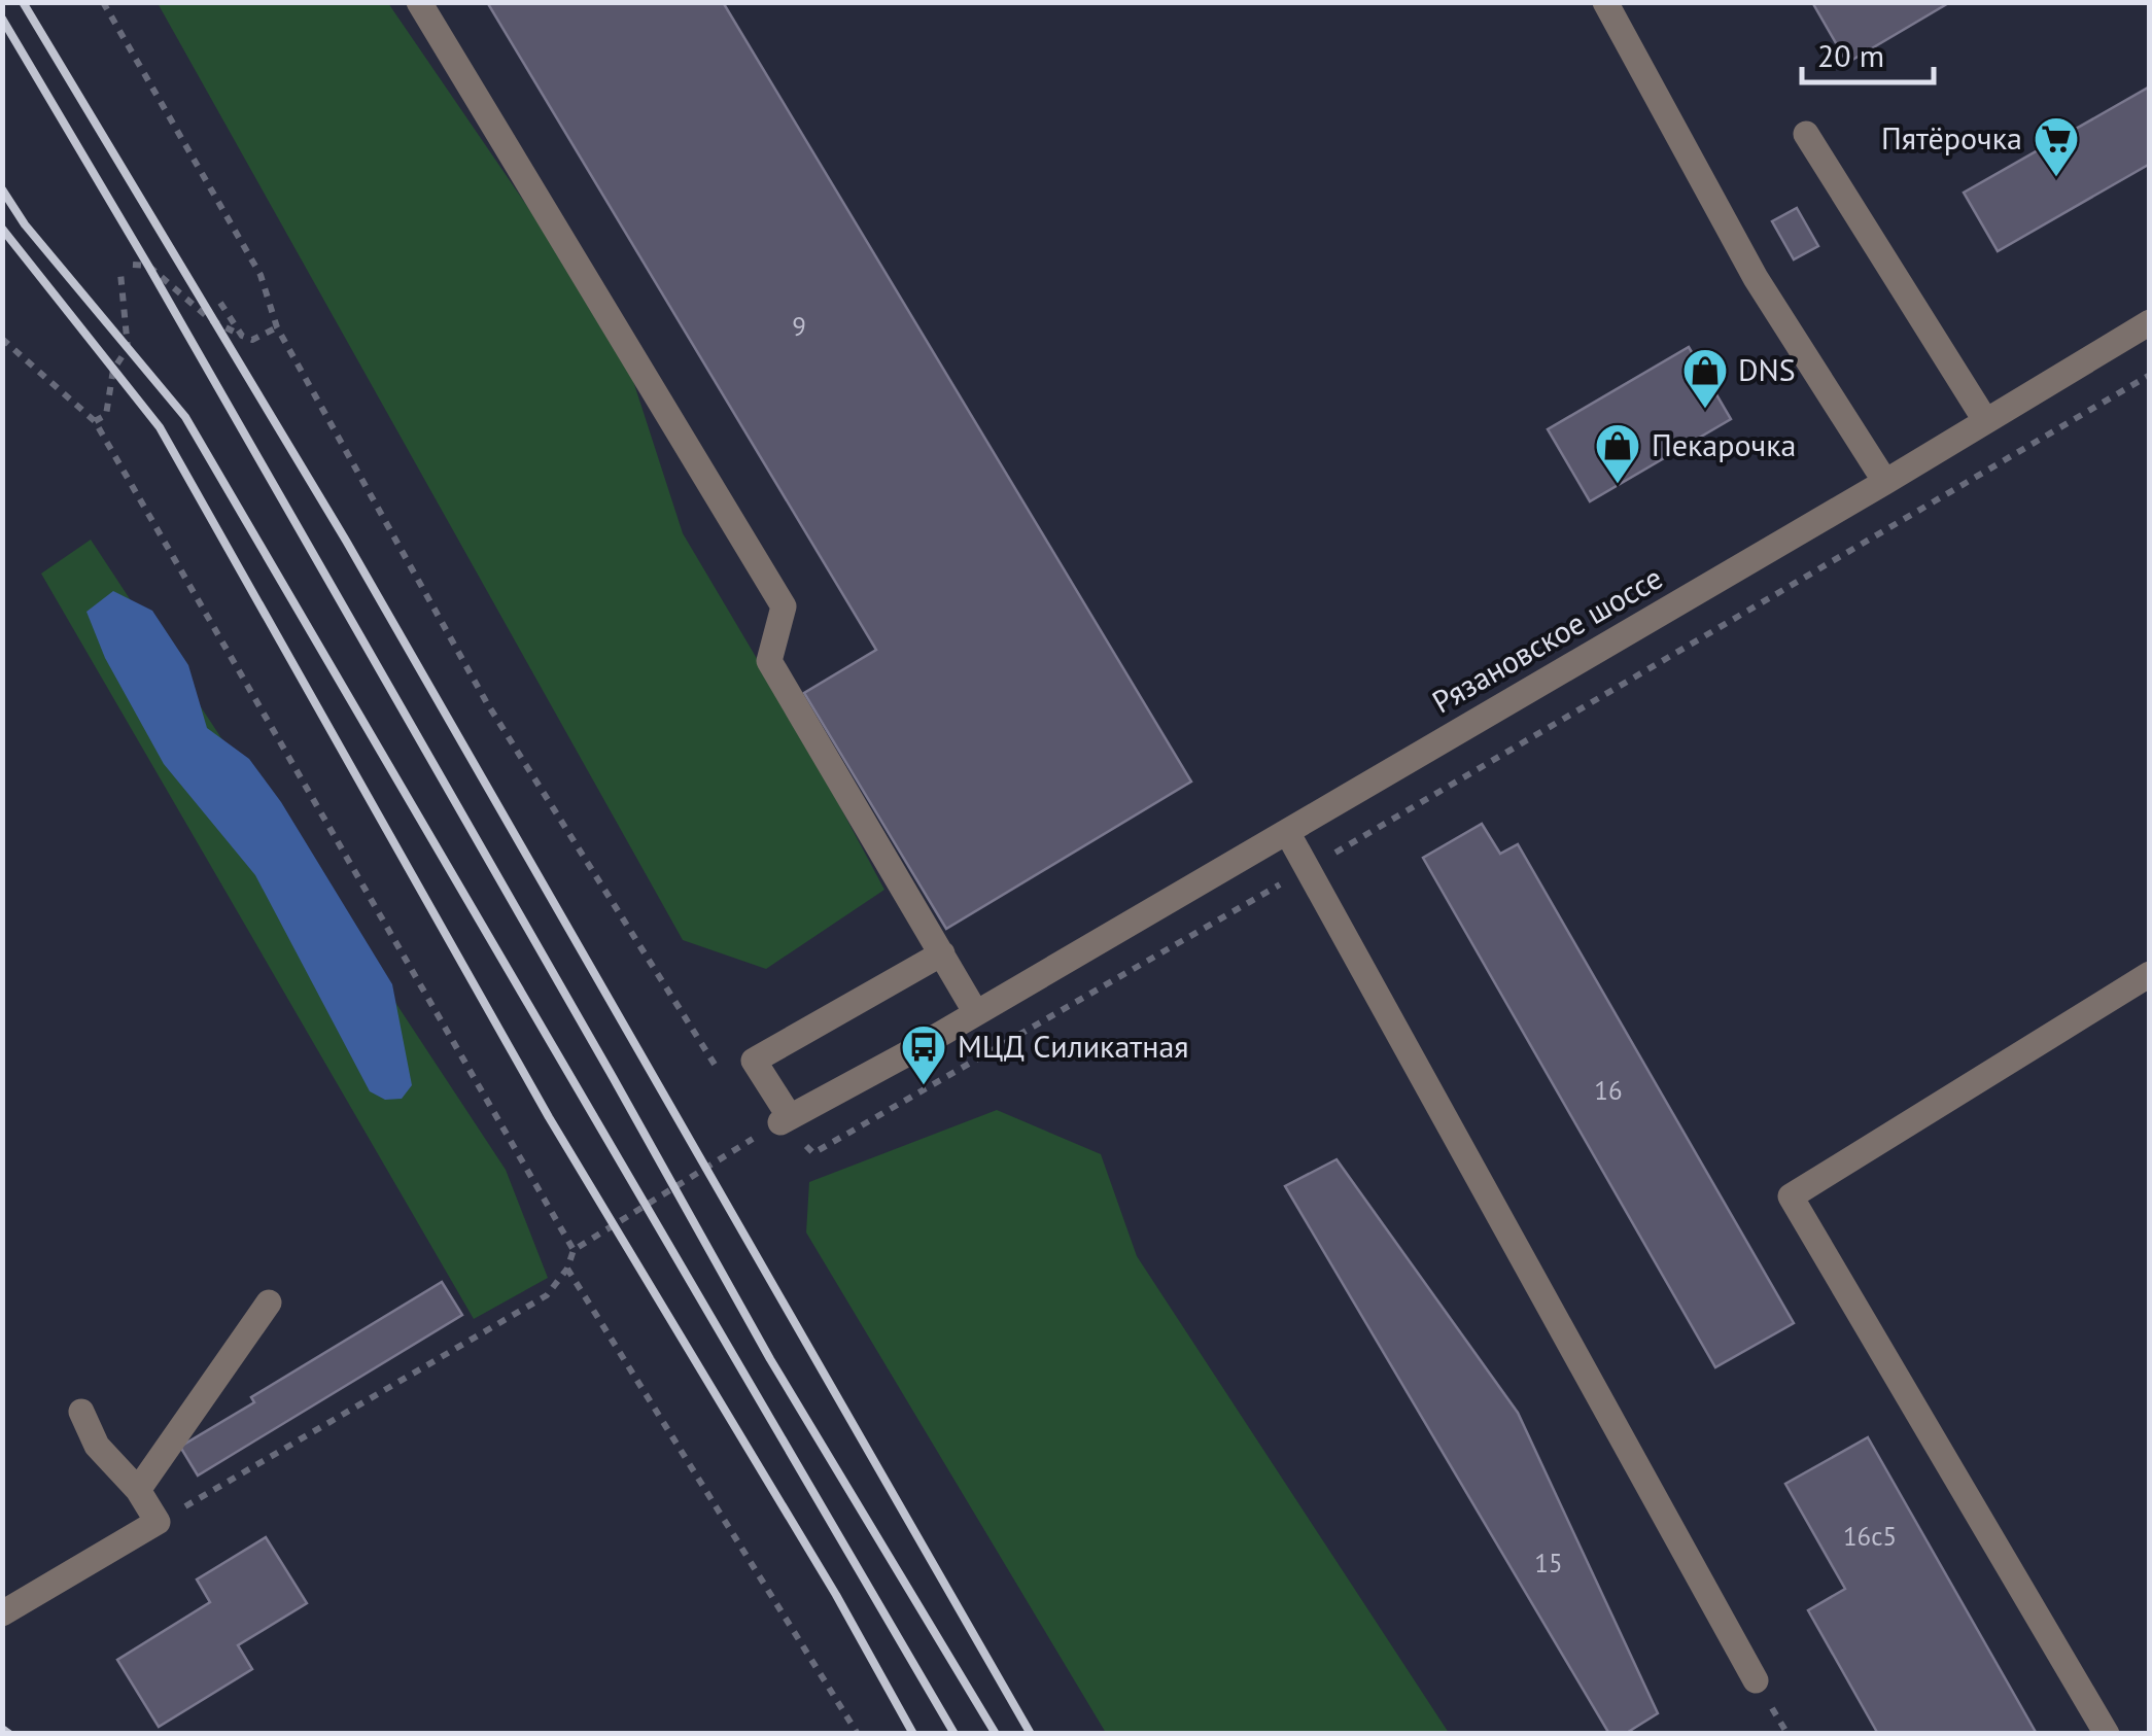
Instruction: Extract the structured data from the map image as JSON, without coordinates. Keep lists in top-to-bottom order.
{
  "streets": {
    "street": ["Рязановское шоссе"]
  },
  "places": {
    "supermarket": ["Пятёрочка"],
    "shop": ["DNS", "Пекарочка"],
    "bus stop": ["МЦД Силикатная"]
  },
  "house_numbers": [
    "9",
    "16",
    "16с5",
    "15"
  ],
  "scale_bar": "20 m"
}
